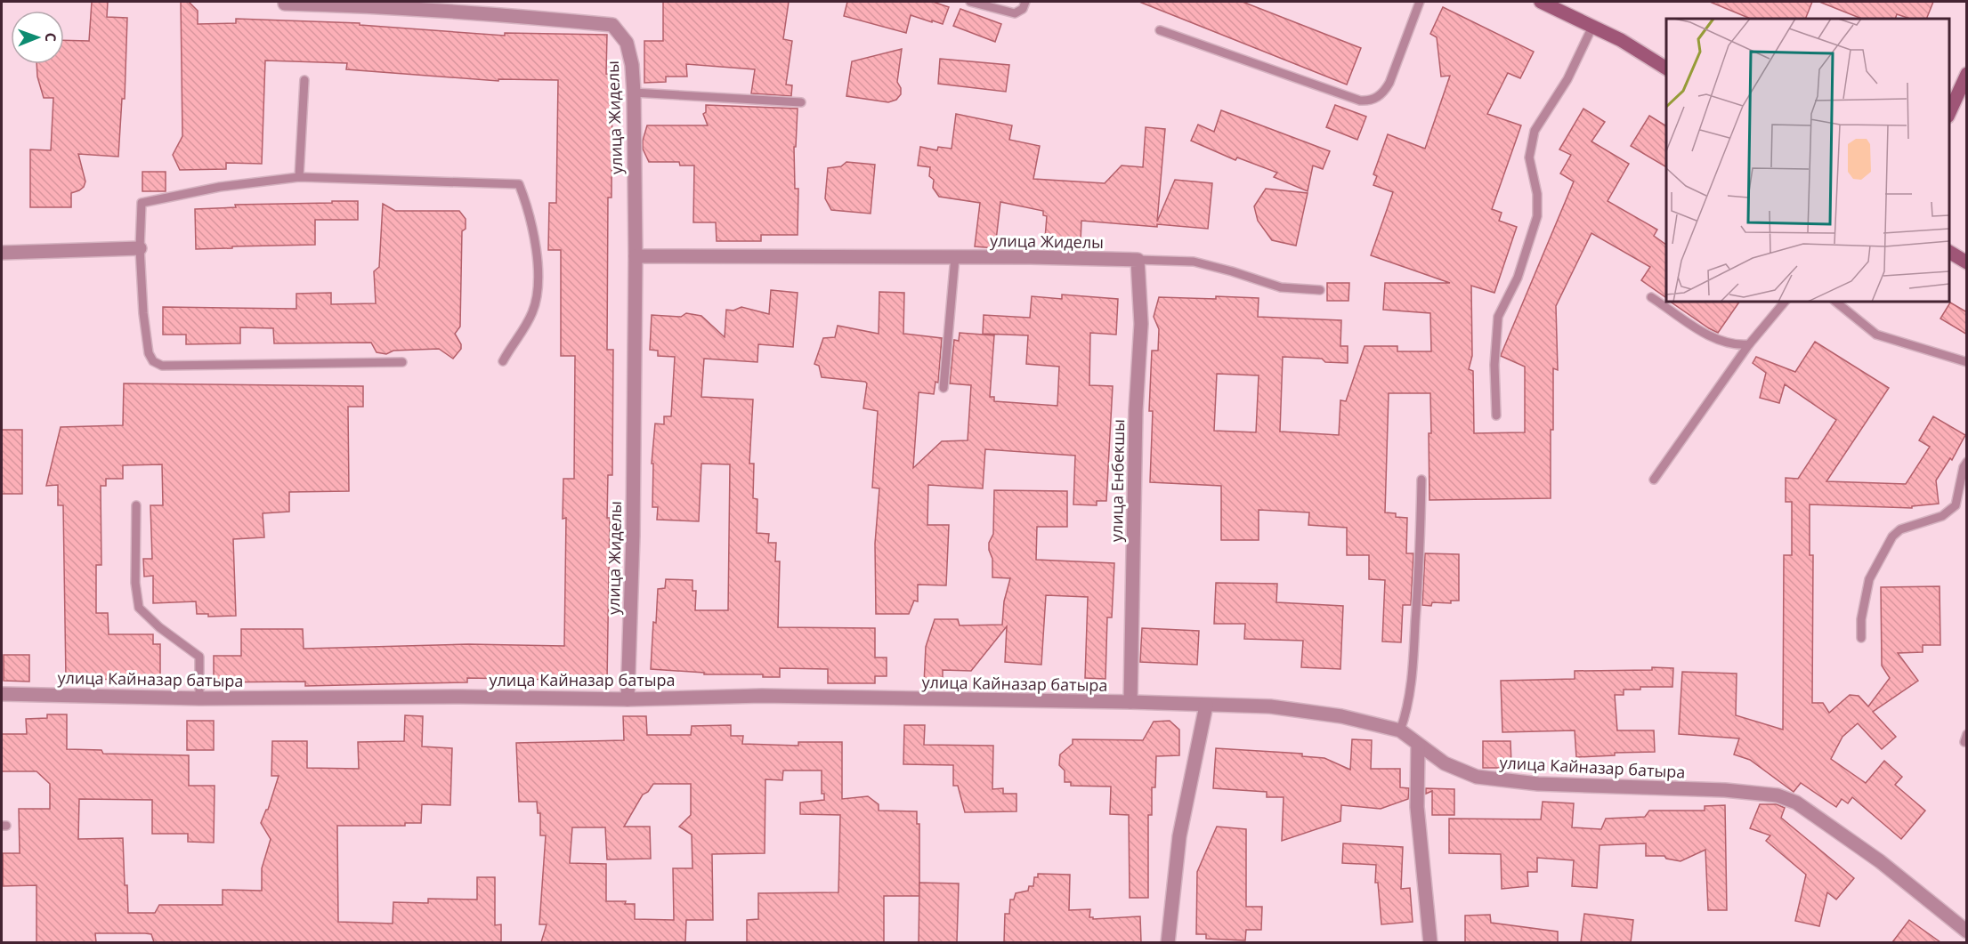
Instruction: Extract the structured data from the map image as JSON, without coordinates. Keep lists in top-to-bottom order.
{
  "streets": {
    "street": ["улица Жиделы", "улица Енбекшы", "улица Кайназар батыра"]
  },
  "crossings": [
    ["улица Жиделы", "улица Енбекшы"],
    ["улица Жиделы", "улица Кайназар батыра"],
    ["улица Енбекшы", "улица Кайназар батыра"]
  ],
  "north": "right"
}
